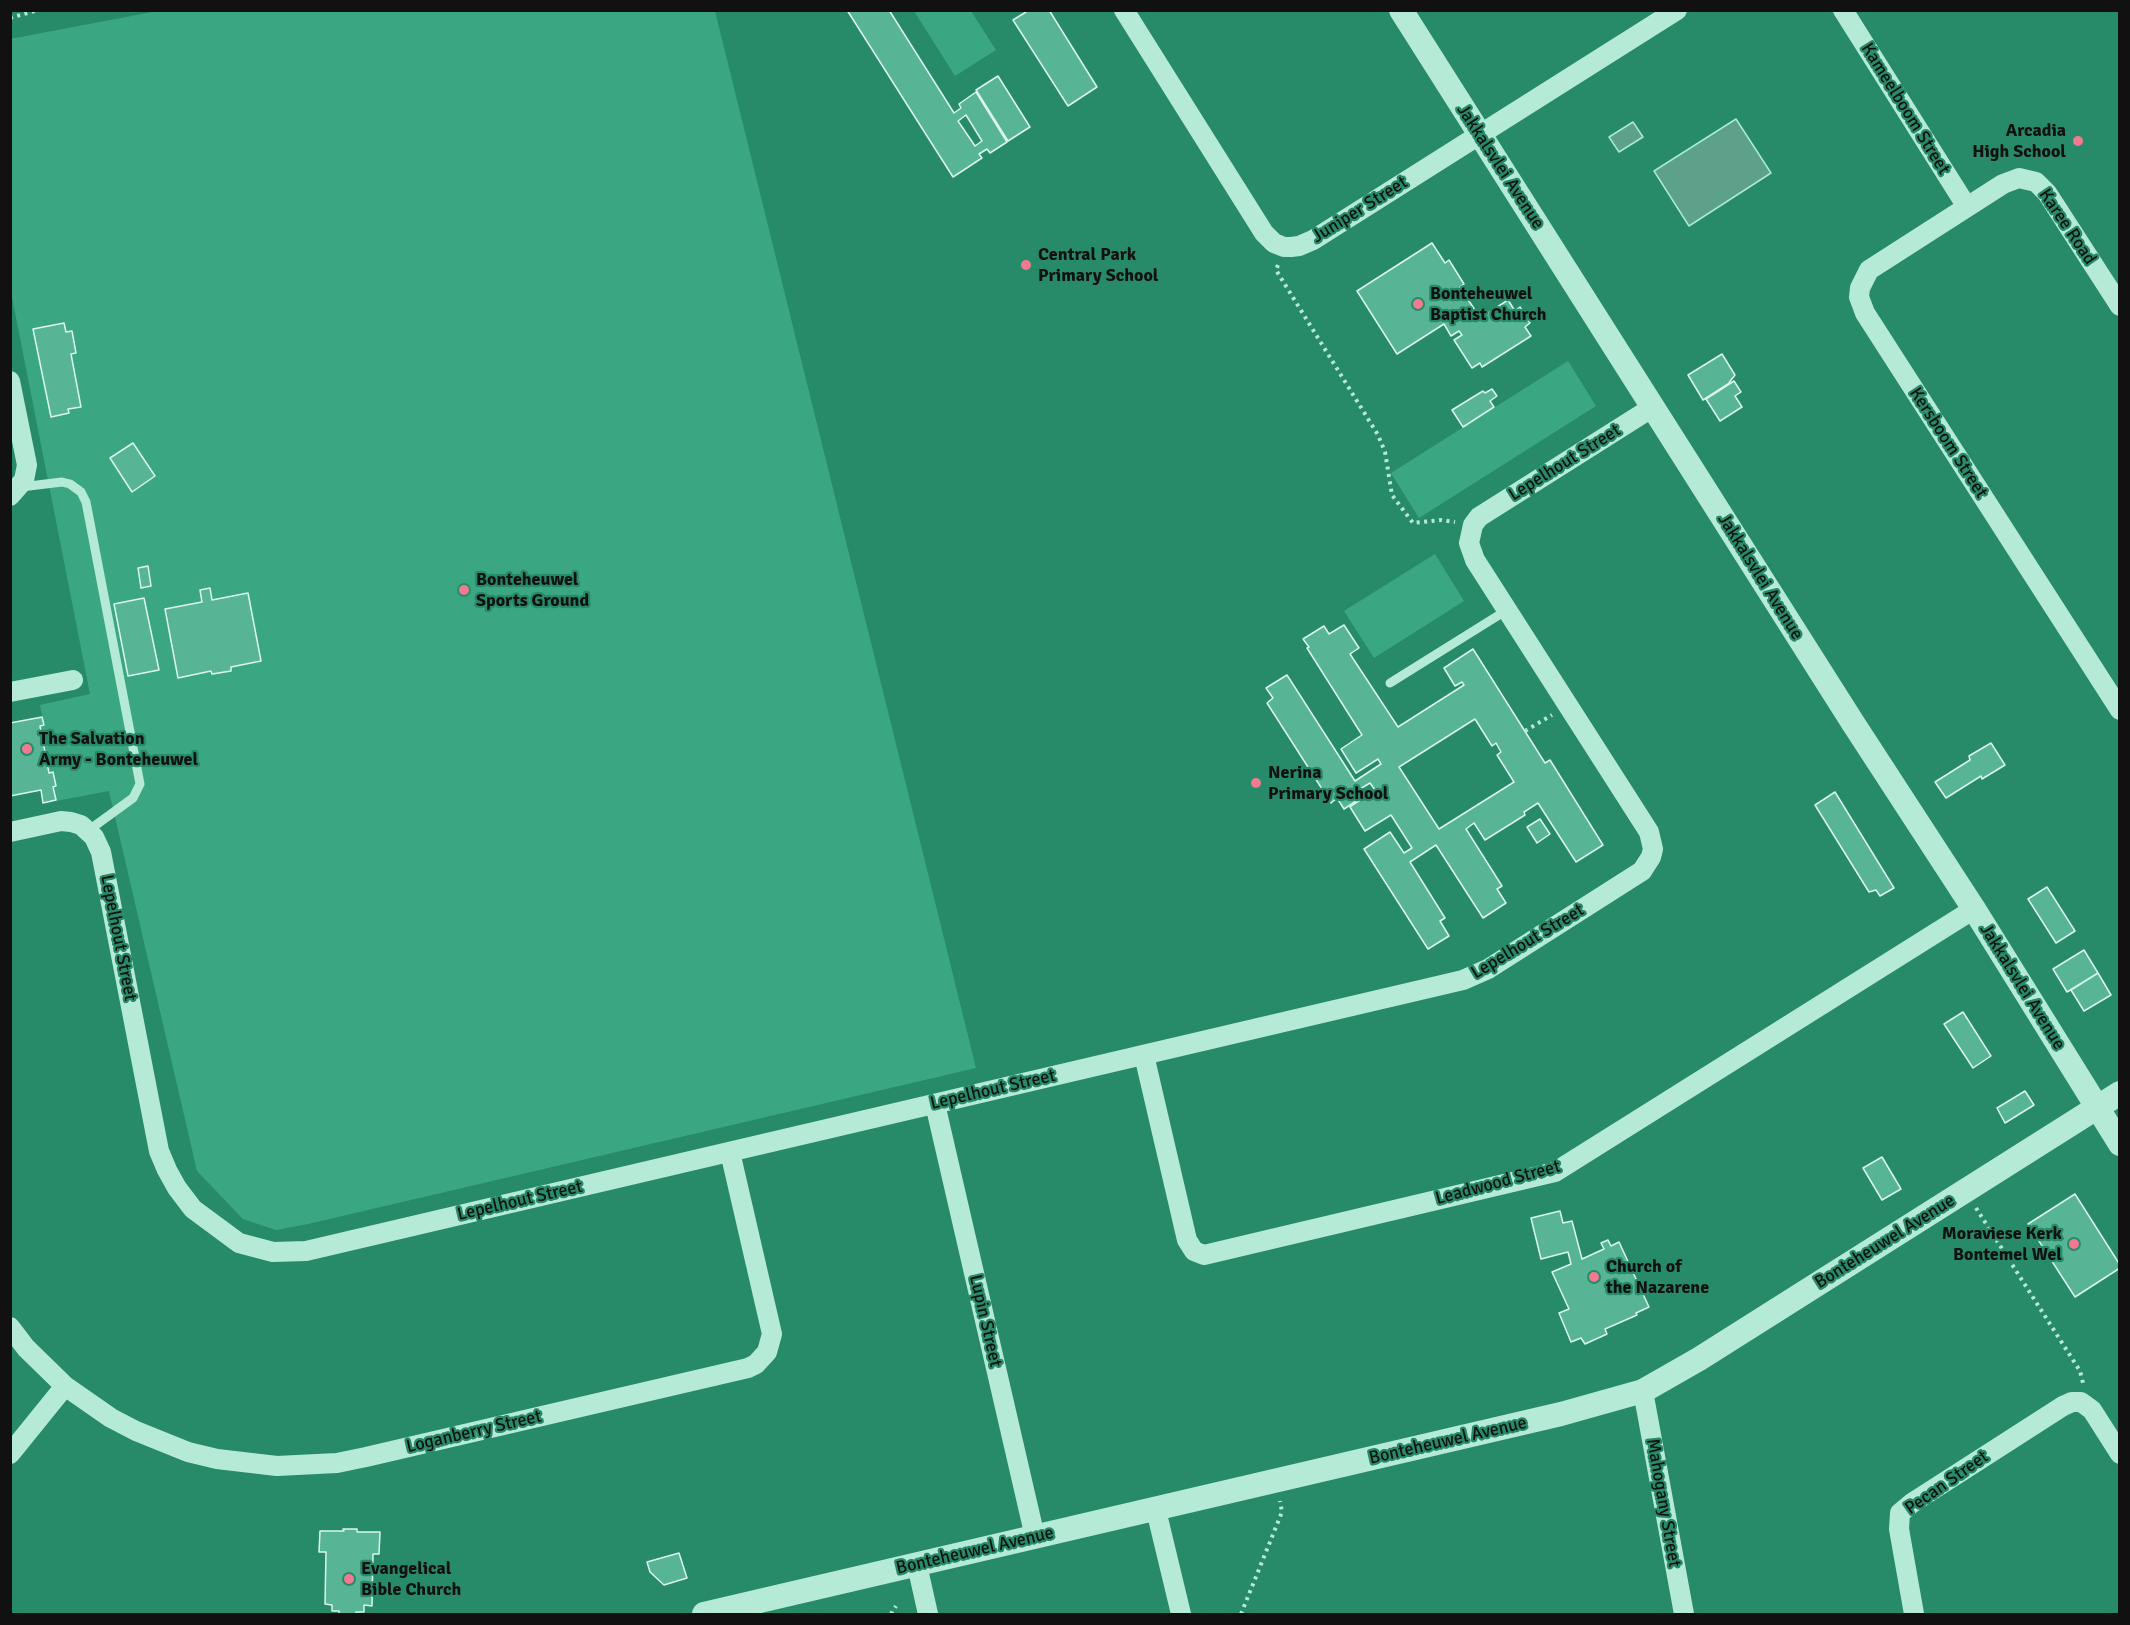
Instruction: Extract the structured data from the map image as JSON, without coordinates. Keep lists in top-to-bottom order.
{
  "streets": {
    "street": [
      "Kameelboom Street",
      "Jakkalsvlei Avenue",
      "Juniper Street",
      "Karee Road",
      "Kersboom Street",
      "Lepelhout Street",
      "Leadwood Street",
      "Bonteheuwel Avenue",
      "Lupin Street",
      "Loganberry Street",
      "Pecan Street",
      "Mahogany Street"
    ]
  },
  "crossings": [
    ["Kameelboom Street", "Karee Road"],
    ["Kameelboom Street", "Kersboom Street"],
    ["Jakkalsvlei Avenue", "Juniper Street"],
    ["Jakkalsvlei Avenue", "Lepelhout Street"],
    ["Jakkalsvlei Avenue", "Leadwood Street"],
    ["Jakkalsvlei Avenue", "Bonteheuwel Avenue"],
    ["Karee Road", "Kersboom Street"],
    ["Lepelhout Street", "Leadwood Street"],
    ["Lepelhout Street", "Lupin Street"],
    ["Lepelhout Street", "Loganberry Street"],
    ["Bonteheuwel Avenue", "Lupin Street"],
    ["Bonteheuwel Avenue", "Mahogany Street"]
  ],
  "places": [
    "Arcadia High School",
    "Central Park Primary School",
    "Bonteheuwel Baptist Church",
    "Bonteheuwel Sports Ground",
    "The Salvation Army - Bonteheuwel",
    "Nerina Primary School",
    "Moraviese Kerk Bontemel Wel",
    "Church of the Nazarene",
    "Evangelical Bible Church"
  ]
}
